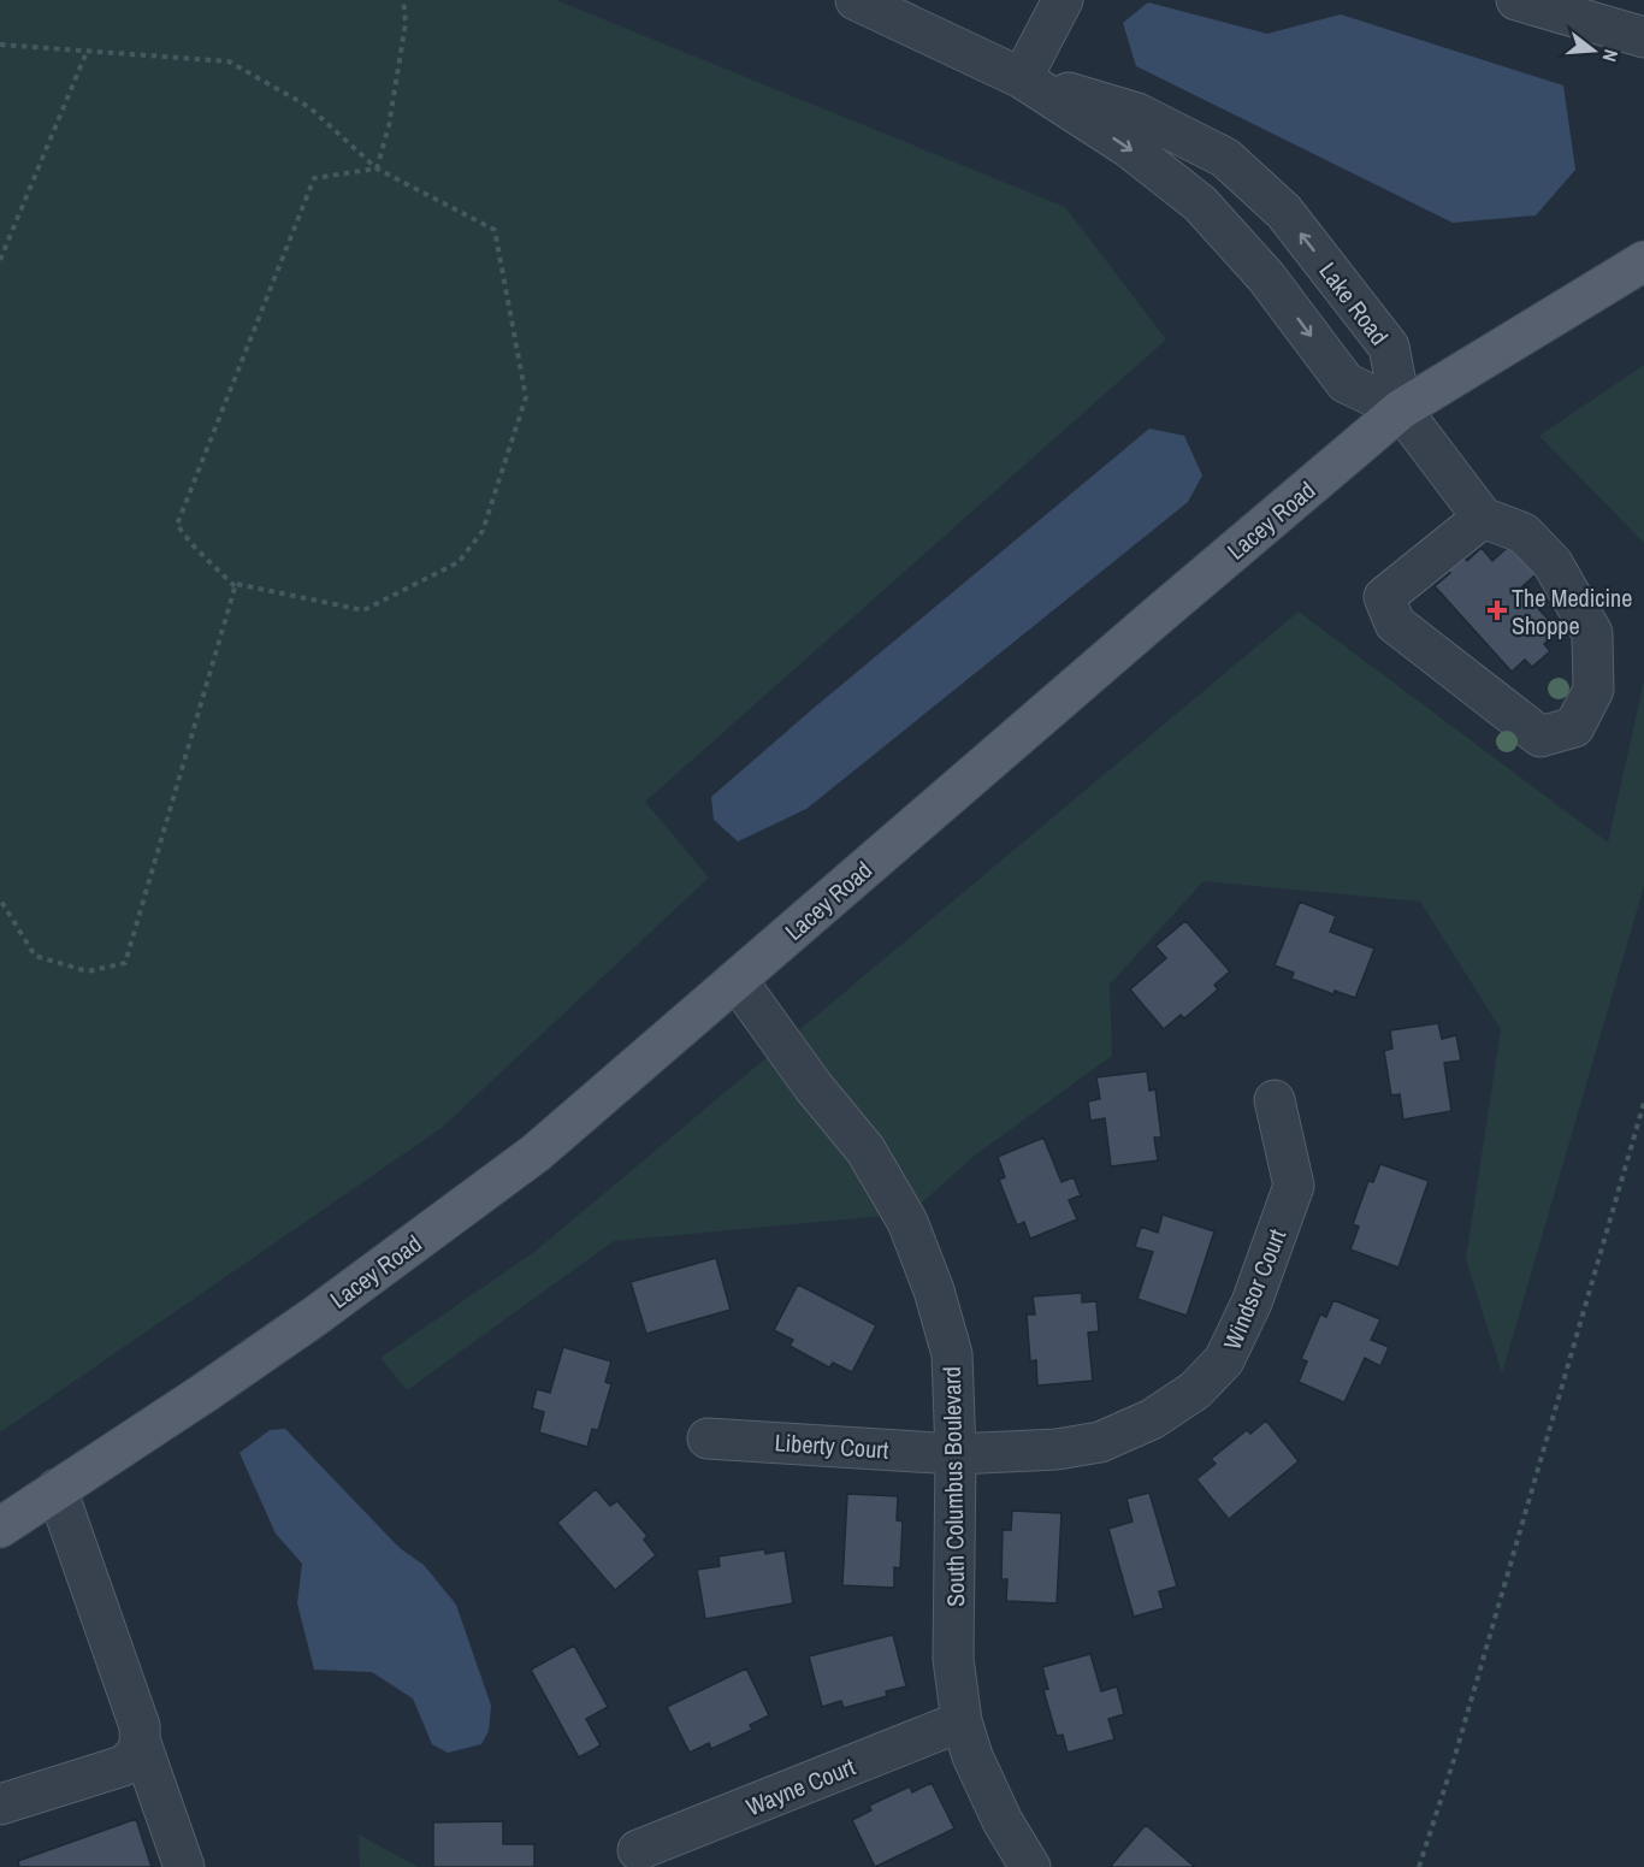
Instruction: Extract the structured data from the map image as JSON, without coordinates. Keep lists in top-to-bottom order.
{
  "streets": {
    "main road": ["Lacey Road"],
    "street": [
      "Lake Road",
      "Windsor Court",
      "Liberty Court",
      "South Columbus Boulevard",
      "Wayne Court"
    ]
  },
  "crossings": [
    ["Lake Road", "Lacey Road"],
    ["Lacey Road", "South Columbus Boulevard"],
    ["Windsor Court", "Liberty Court"],
    ["Windsor Court", "South Columbus Boulevard"],
    ["Liberty Court", "South Columbus Boulevard"],
    ["South Columbus Boulevard", "Wayne Court"]
  ],
  "places": {
    "health": ["The Medicine Shoppe"]
  },
  "north": "right"
}
